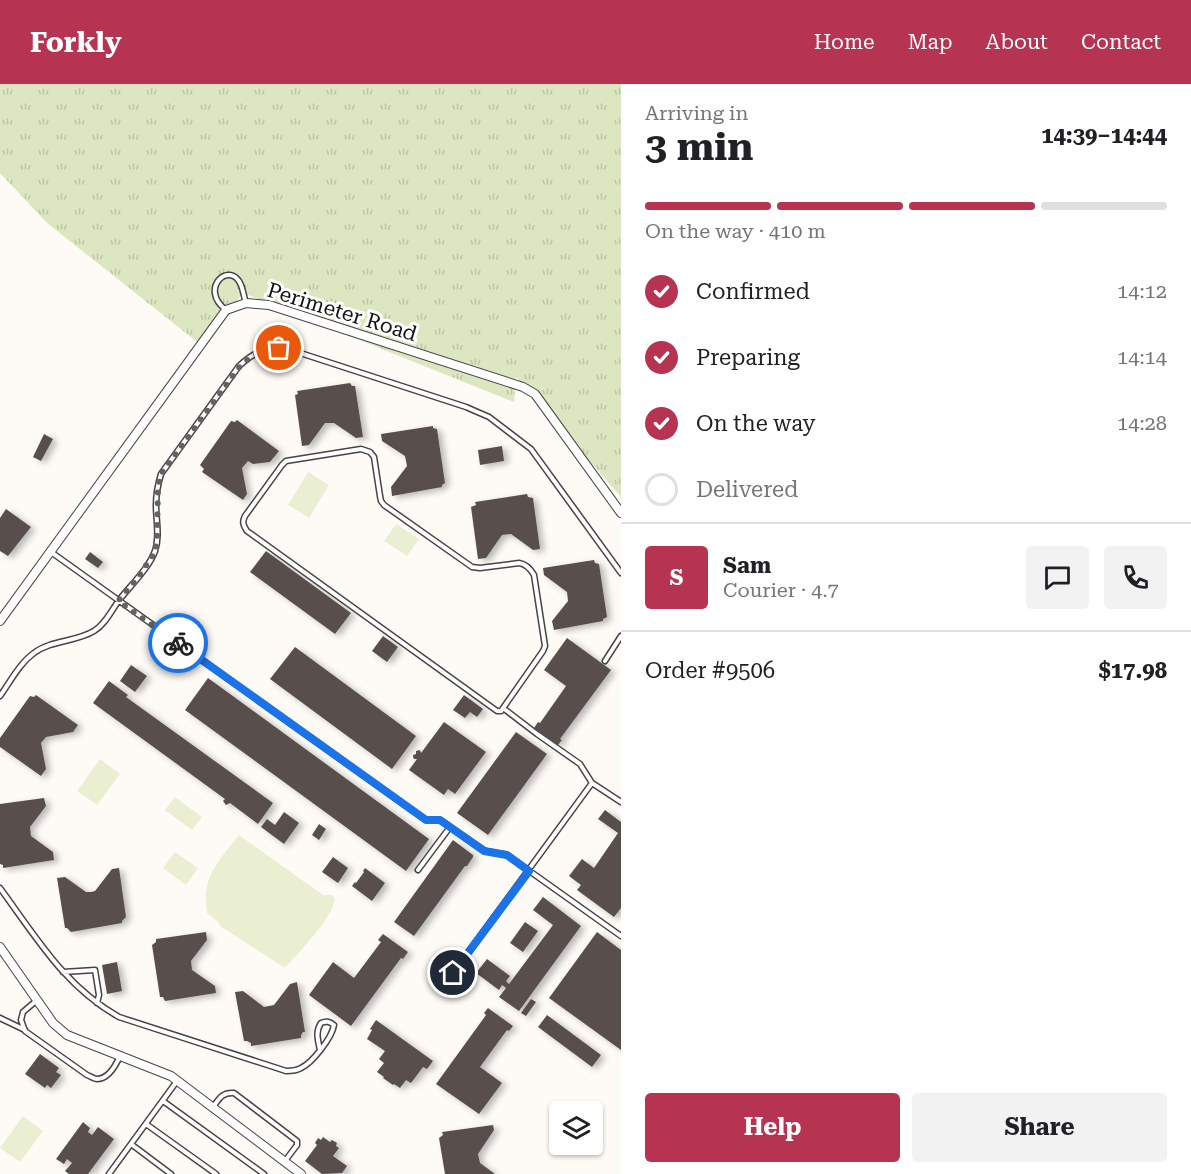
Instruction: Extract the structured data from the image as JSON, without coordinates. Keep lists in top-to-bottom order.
{
  "streets": {
    "street": ["Perimeter Road"]
  },
  "page": {
    "header": "Forkly",
    "nav": [
      "Home",
      "Map",
      "About",
      "Contact"
    ],
    "heading": ["3 min", "Arriving in", "14:39–14:44"],
    "panel": [
      "Sam",
      "Courier · 4.7",
      "Order #9506",
      "$17.98"
    ],
    "bar": "On the way · 410 m",
    "list": [
      ["Confirmed", "14:12"],
      ["Preparing", "14:14"],
      ["On the way", "14:28"],
      "Delivered"
    ],
    "round": "S",
    "buttons": ["Help", "Share"]
  }
}
